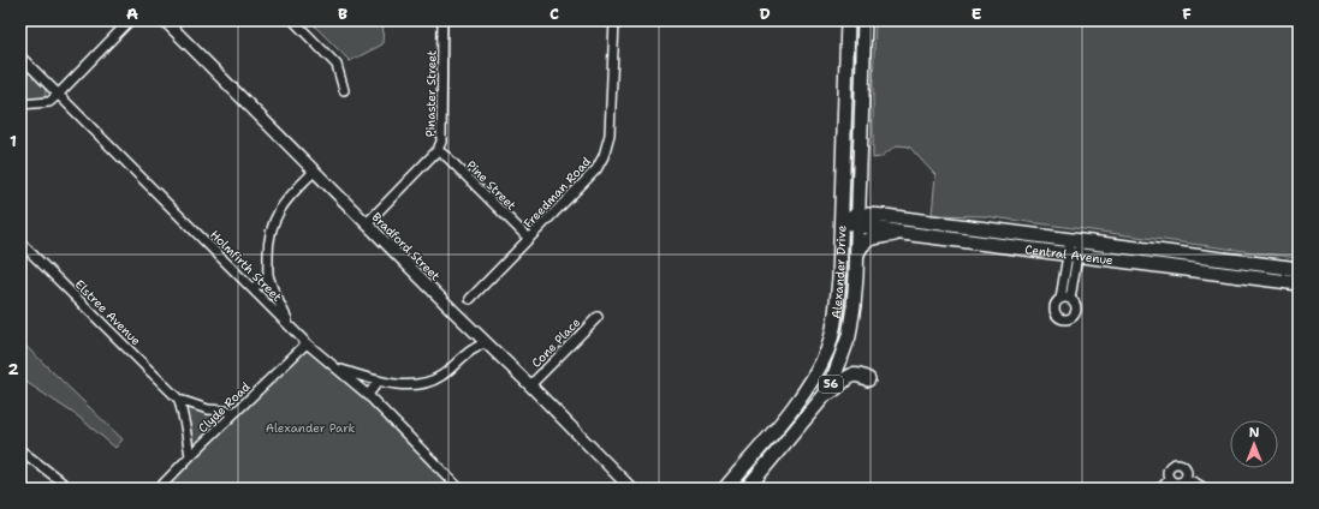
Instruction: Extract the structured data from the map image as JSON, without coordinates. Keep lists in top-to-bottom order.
{
  "streets": {
    "main road": ["Central Avenue", "Alexander Drive", "56"],
    "street": [
      "Pinaster Street",
      "Pine Street",
      "Freedman Road",
      "Bradford Street",
      "Holmfirth Street",
      "Elstree Avenue",
      "Cone Place",
      "Clyde Road"
    ]
  },
  "crossings": [
    ["Pinaster Street", "Pine Street"],
    ["Pinaster Street", "Bradford Street"],
    ["Pine Street", "Freedman Road"],
    ["Bradford Street", "Cone Place"],
    ["Central Avenue", "Alexander Drive"],
    ["Holmfirth Street", "Clyde Road"],
    ["Elstree Avenue", "Clyde Road"]
  ],
  "parks": ["Alexander Park"],
  "north": "top",
  "grid": {
    "columns": [
      "A",
      "B",
      "C",
      "D",
      "E",
      "F"
    ],
    "rows": ["1", "2"]
  }
}
